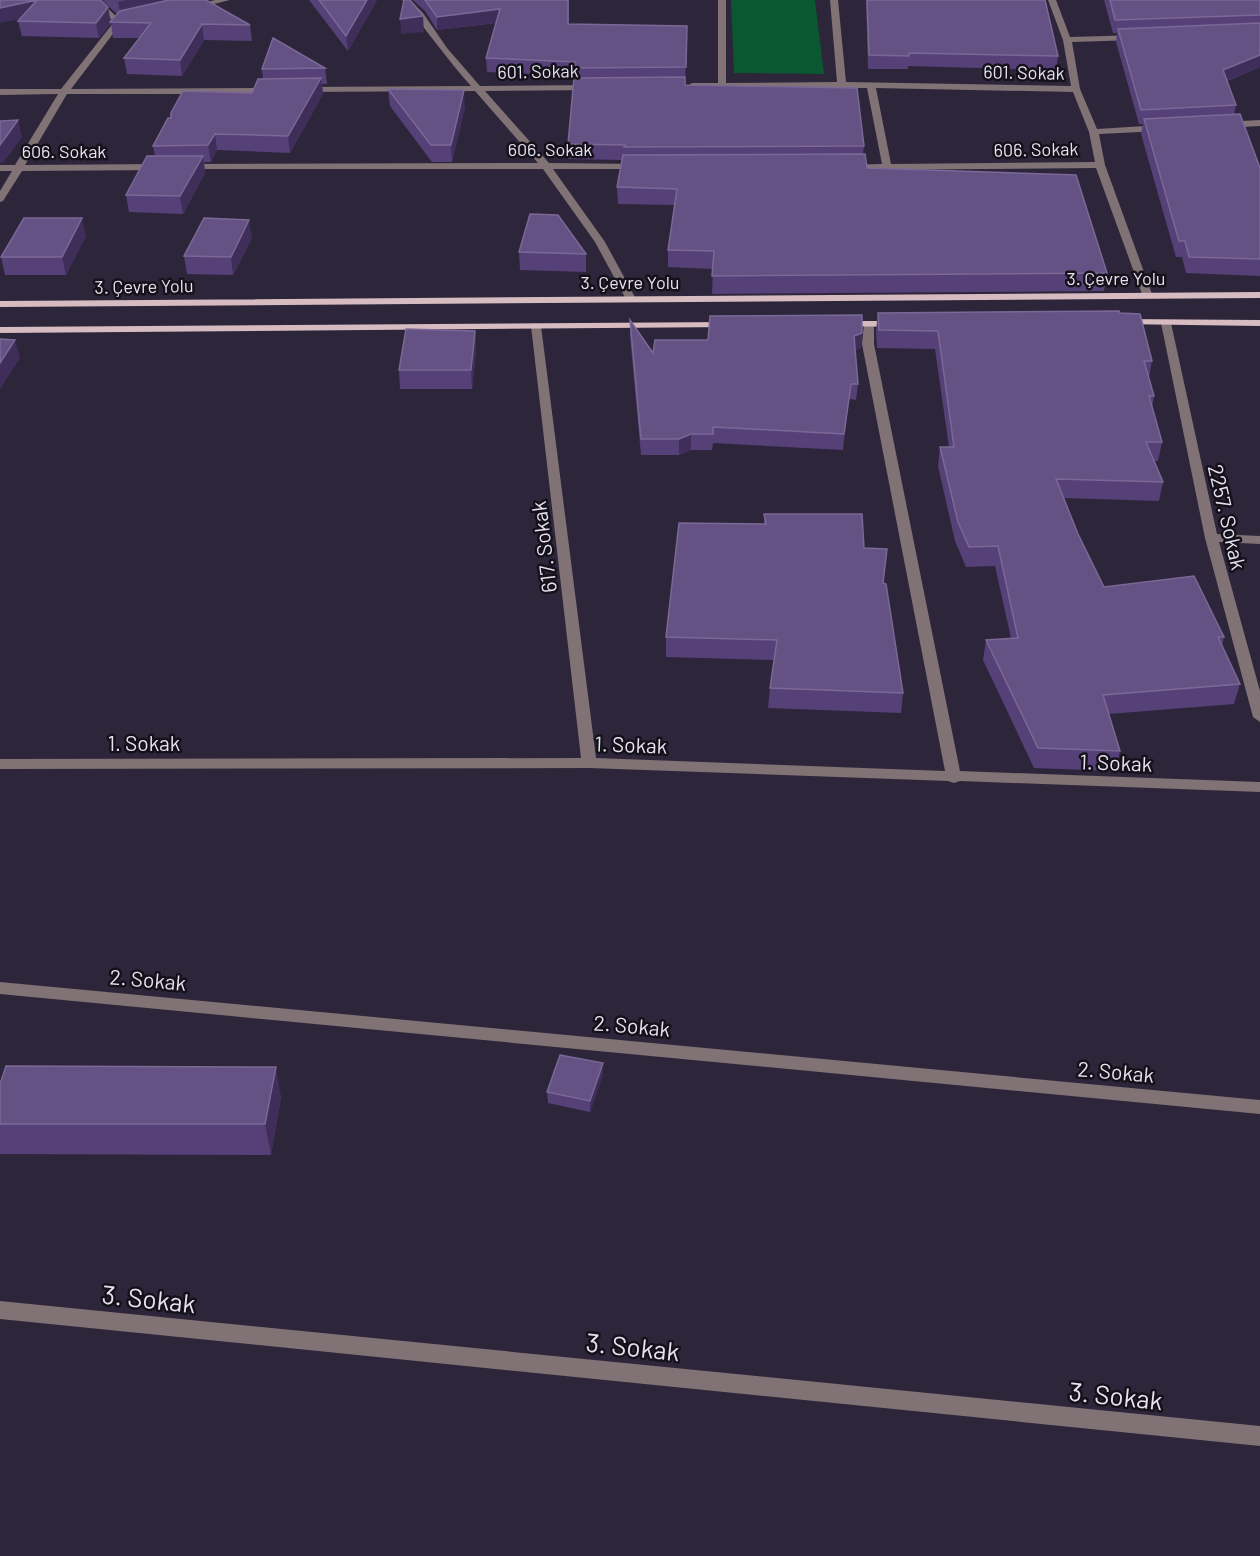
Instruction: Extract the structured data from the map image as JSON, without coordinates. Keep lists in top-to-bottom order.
{
  "streets": {
    "main road": ["3. Çevre Yolu"],
    "street": [
      "601. Sokak",
      "606. Sokak",
      "2257. Sokak",
      "617. Sokak",
      "1. Sokak",
      "2. Sokak",
      "3. Sokak"
    ]
  },
  "crossings": [
    ["617. Sokak", "1. Sokak"]
  ]
}
